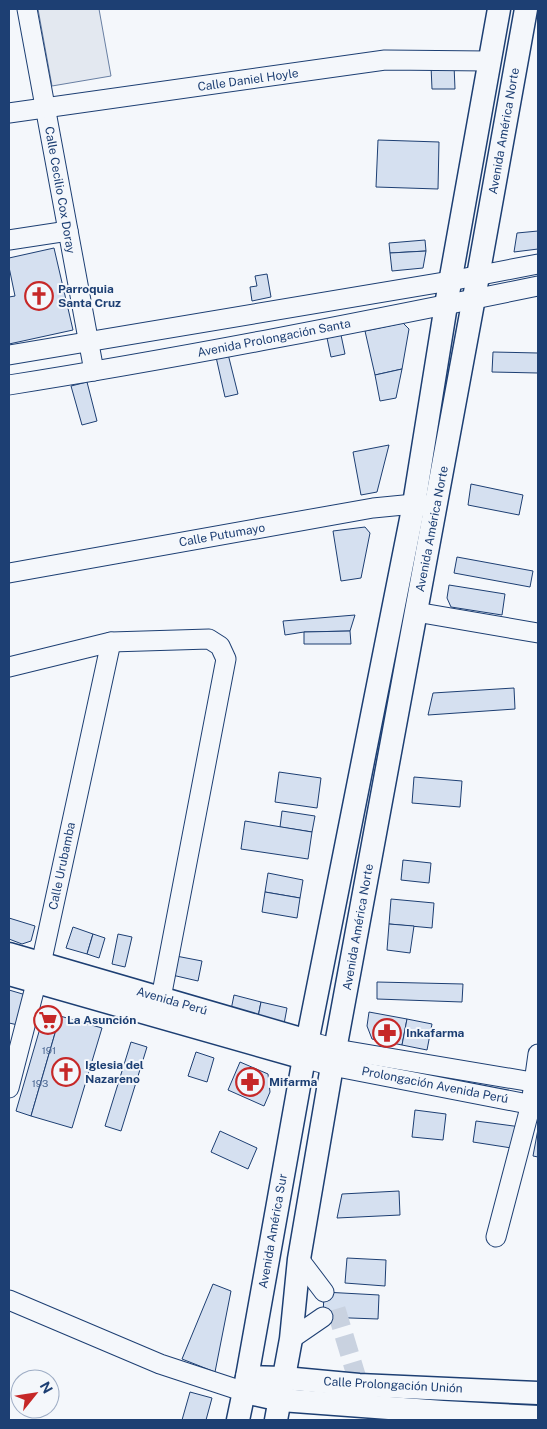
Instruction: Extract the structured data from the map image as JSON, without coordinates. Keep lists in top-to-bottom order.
{
  "streets": {
    "main road": [
      "Avenida América Norte",
      "Avenida Perú",
      "Avenida América Sur",
      "Calle Prolongación Unión"
    ],
    "street": [
      "Calle Daniel Hoyle",
      "Calle Cecilio Cox Doray",
      "Avenida Prolongación Santa",
      "Calle Putumayo",
      "Calle Urubamba",
      "Prolongación Avenida Perú"
    ]
  },
  "crossings": [
    ["Calle Daniel Hoyle", "Avenida América Norte"],
    ["Calle Daniel Hoyle", "Calle Cecilio Cox Doray"],
    ["Avenida América Norte", "Avenida Prolongación Santa"],
    ["Avenida América Norte", "Calle Putumayo"],
    ["Avenida América Norte", "Avenida Perú"],
    ["Avenida América Norte", "Prolongación Avenida Perú"],
    ["Avenida América Norte", "Avenida América Sur"],
    ["Calle Cecilio Cox Doray", "Avenida Prolongación Santa"],
    ["Calle Urubamba", "Avenida Perú"],
    ["Avenida Perú", "Prolongación Avenida Perú"],
    ["Avenida Perú", "Avenida América Sur"],
    ["Avenida América Sur", "Calle Prolongación Unión"]
  ],
  "places": {
    "church": ["Parroquia Santa Cruz", "Iglesia del Nazareno"],
    "supermarket": ["La Asunción"],
    "pharmacy": ["Inkafarma", "Mifarma"]
  },
  "house_numbers": ["191", "193"],
  "north": "top right"
}
